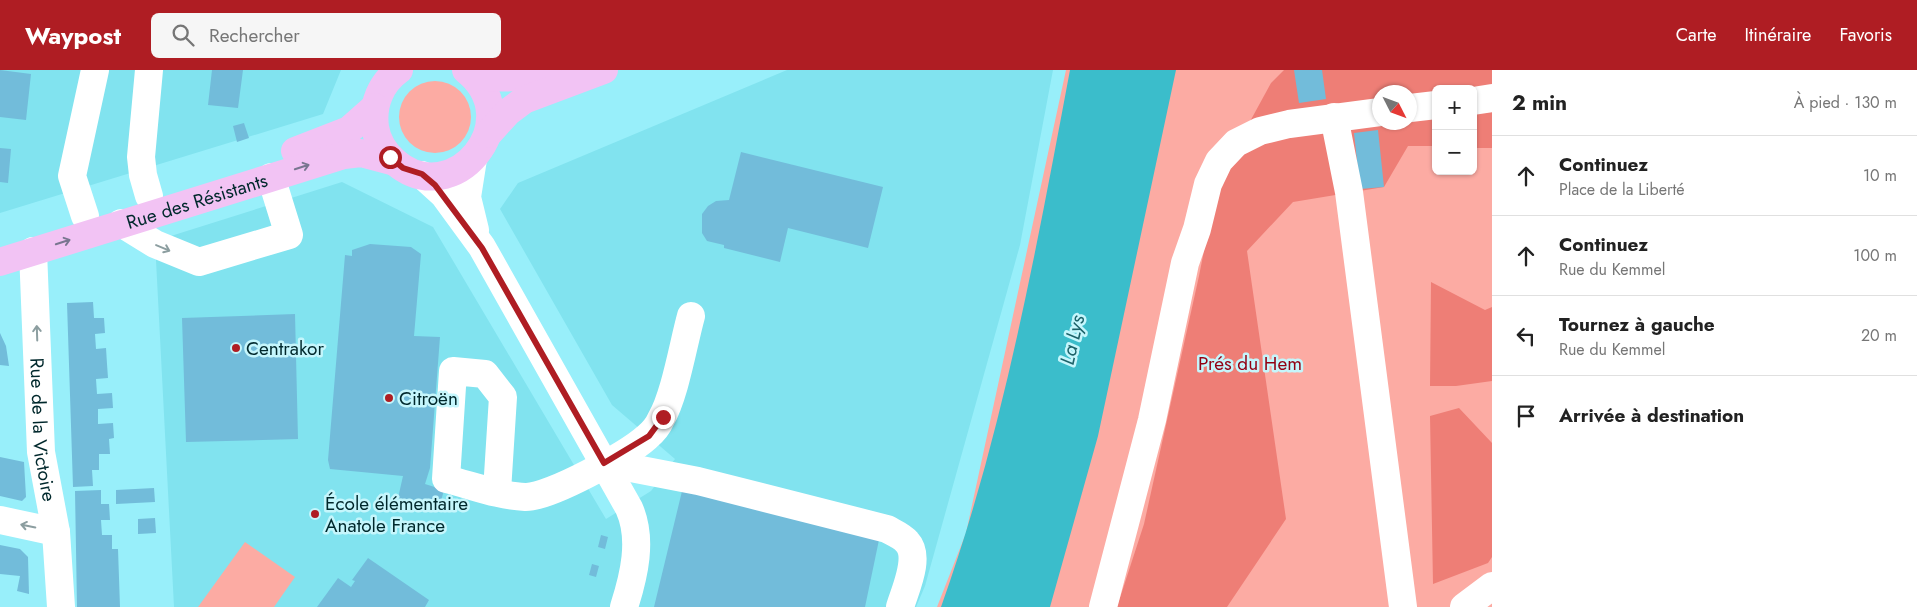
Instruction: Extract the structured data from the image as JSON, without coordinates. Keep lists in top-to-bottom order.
{
  "streets": {
    "main road": ["Rue des Résistants"],
    "street": ["Rue de la Victoire"]
  },
  "crossings": [
    ["Rue des Résistants", "Rue de la Victoire"]
  ],
  "one_way": ["Rue de la Victoire"],
  "water": ["La Lys"],
  "parks": ["Prés du Hem"],
  "places": ["Centrakor", "Citroën", "École élémentaire Anatole France"],
  "north": "bottom right",
  "page": {
    "header": "Waypost",
    "search": "Rechercher",
    "nav": ["Carte", "Itinéraire", "Favoris"],
    "heading": ["2 min", "À pied · 130 m"],
    "map_buttons": ["+", "−"],
    "list": [
      ["Continuez", "Place de la Liberté", "10 m"],
      ["Continuez", "Rue du Kemmel", "100 m"],
      ["Tournez à gauche", "Rue du Kemmel", "20 m"],
      "Arrivée à destination"
    ]
  }
}
